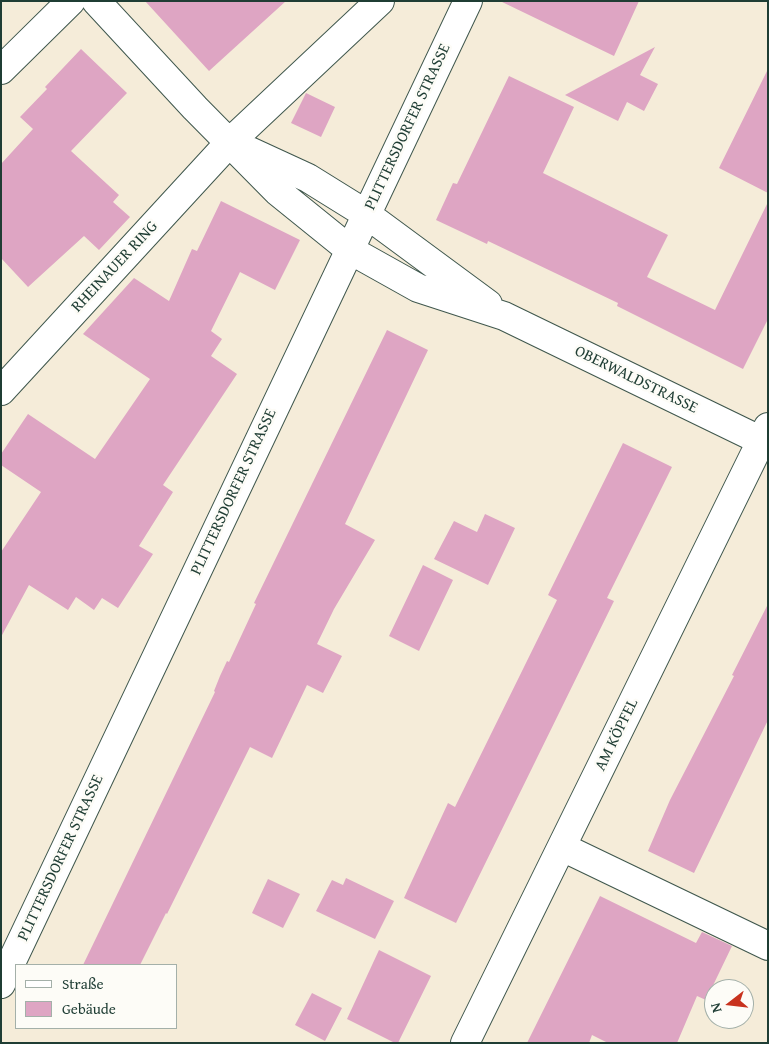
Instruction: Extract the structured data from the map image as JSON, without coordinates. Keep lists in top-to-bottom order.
{
  "streets": {
    "street": [
      "PLITTERSDORFER STRASSE",
      "RHEINAUER RING",
      "OBERWALDSTRASSE",
      "AM KÖPFEL"
    ]
  },
  "crossings": [
    ["PLITTERSDORFER STRASSE", "OBERWALDSTRASSE"],
    ["OBERWALDSTRASSE", "AM KÖPFEL"]
  ],
  "legend": ["Straße", "Gebäude"],
  "north": "left"
}
